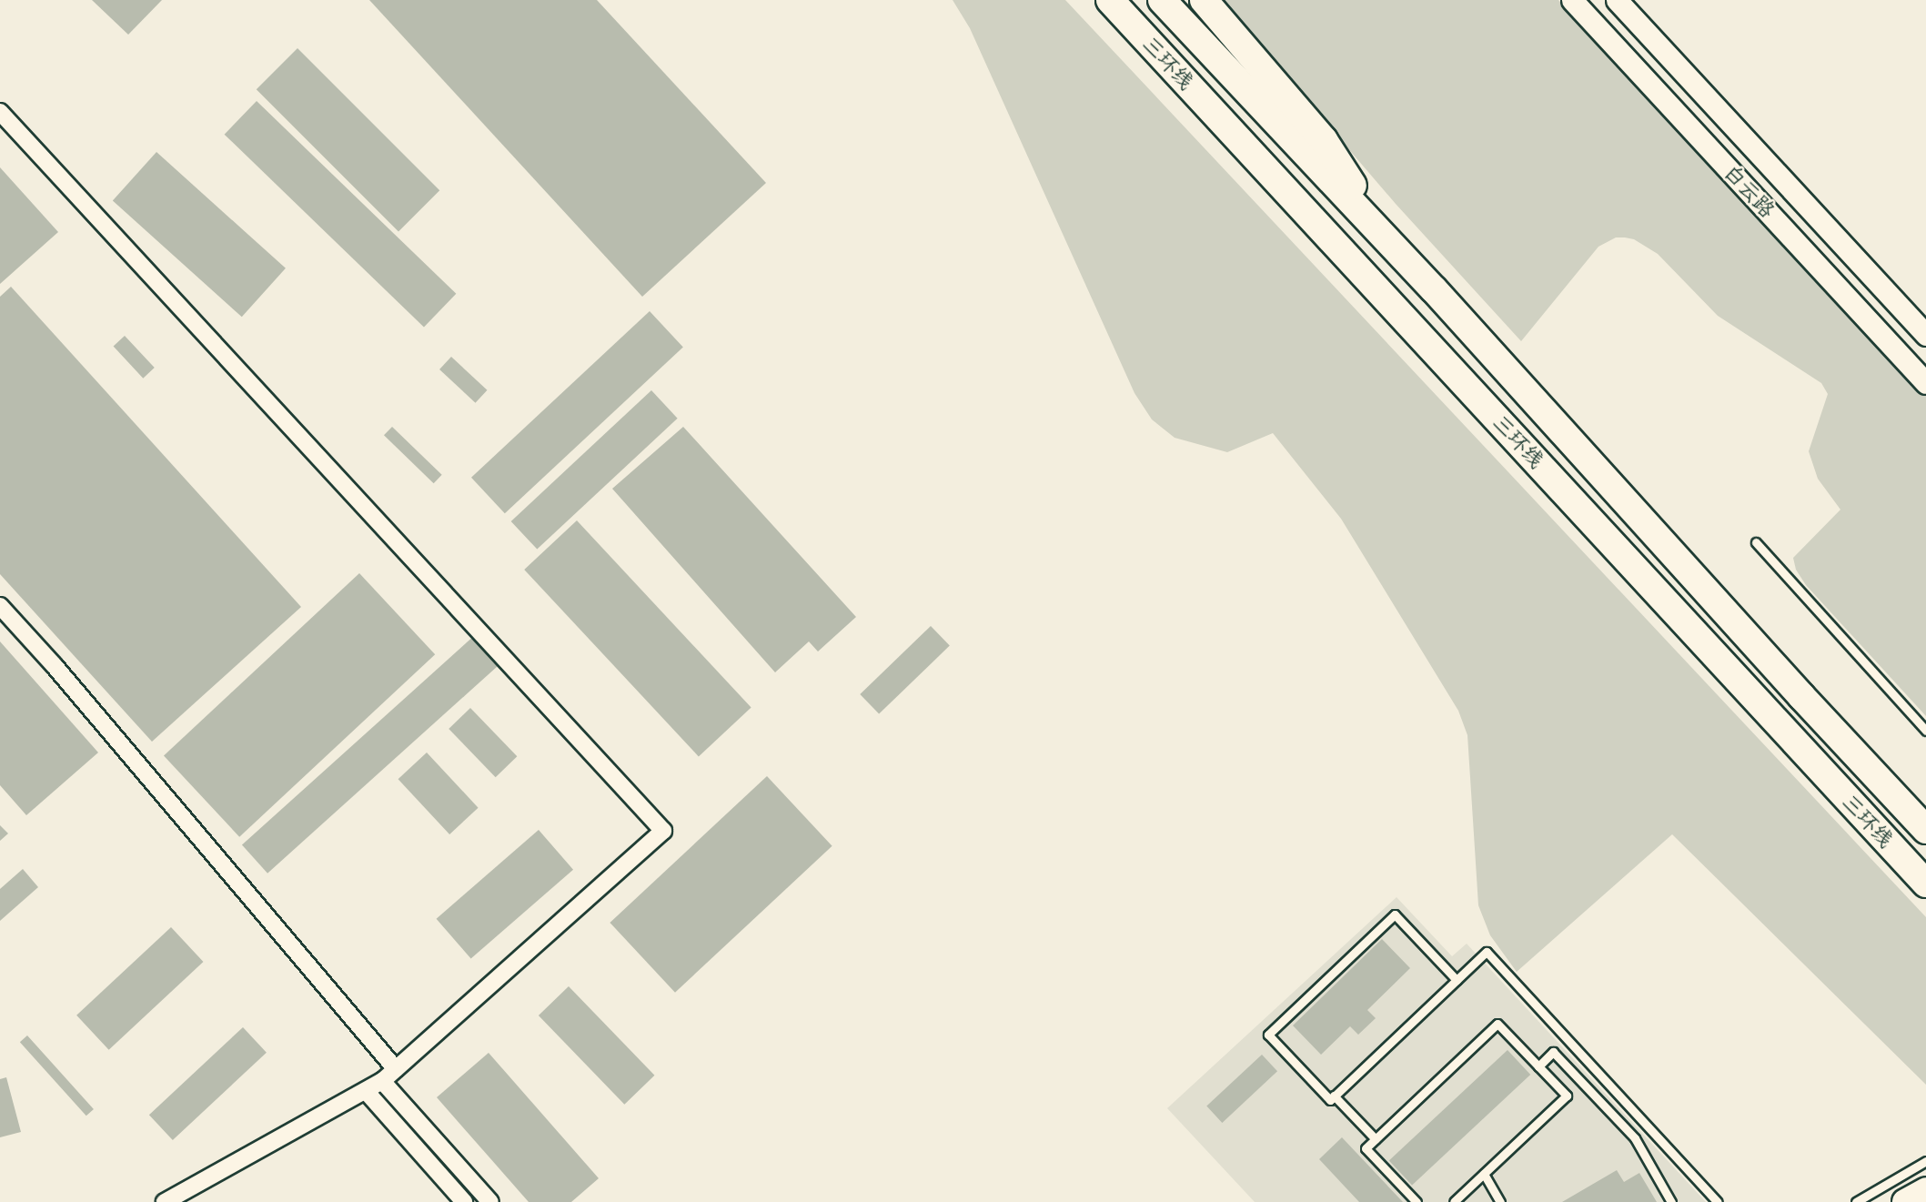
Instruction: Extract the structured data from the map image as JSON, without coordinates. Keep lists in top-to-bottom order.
{
  "streets": {
    "highway": ["三环线"],
    "street": ["白云路"]
  }
}
